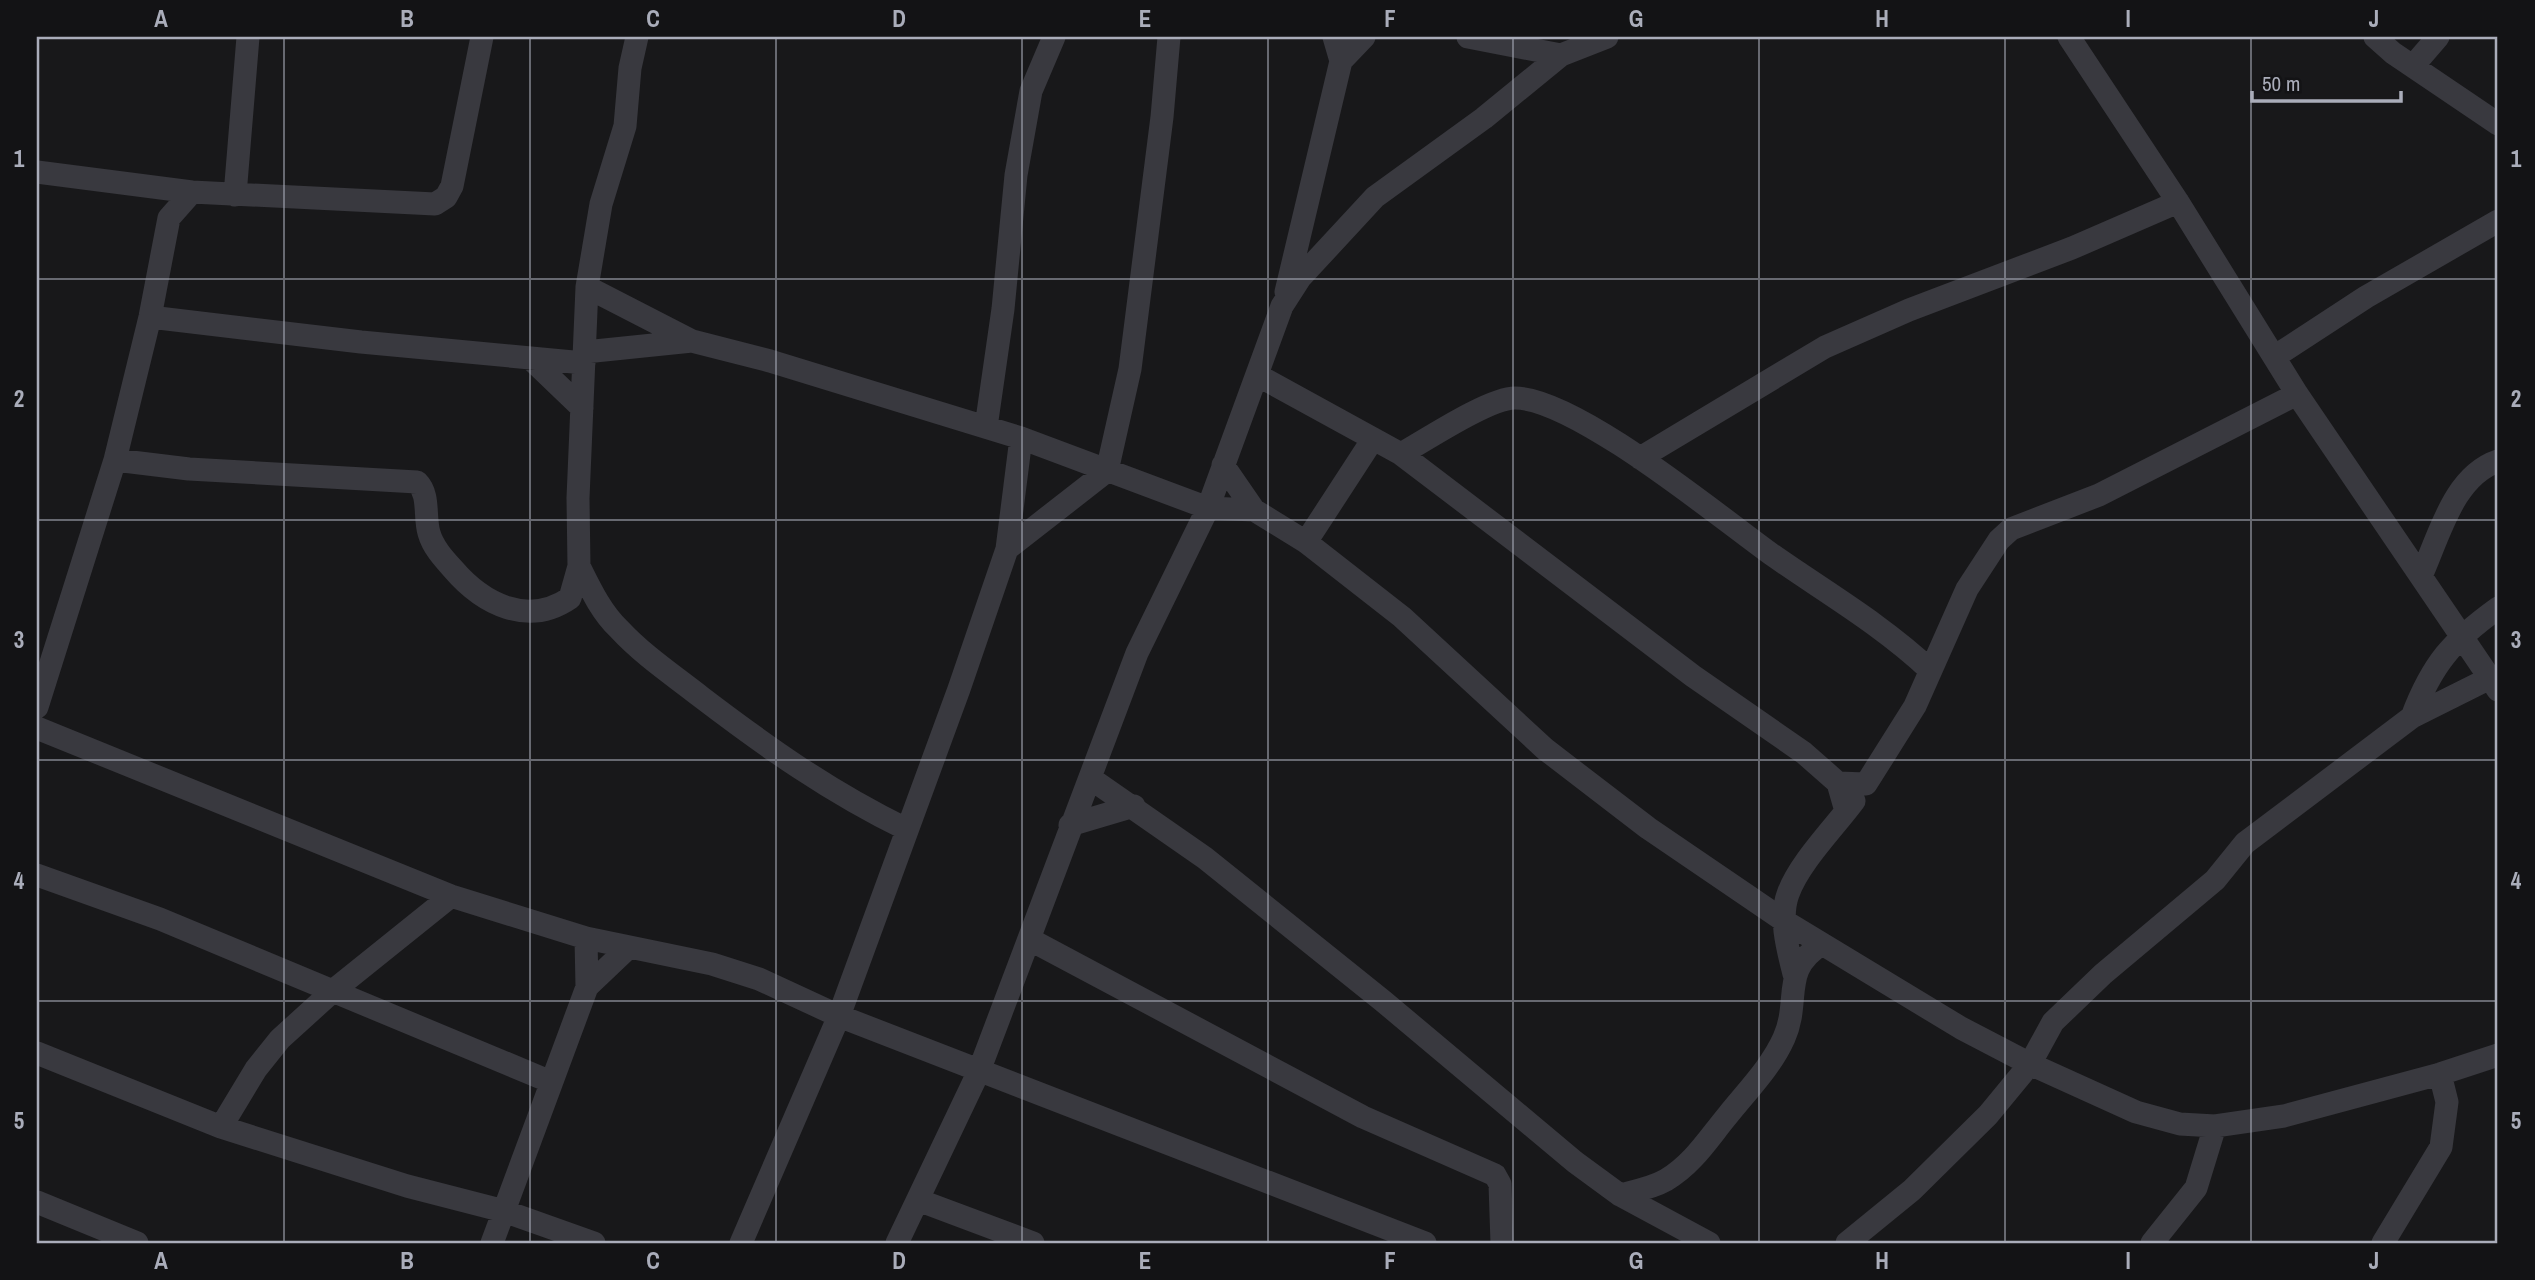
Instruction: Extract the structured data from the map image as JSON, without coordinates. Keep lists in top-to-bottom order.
{
  "scale_bar": "50 m",
  "grid": {
    "columns": [
      "A",
      "B",
      "C",
      "D",
      "E",
      "F",
      "G",
      "H",
      "I",
      "J"
    ],
    "rows": [
      "1",
      "2",
      "3",
      "4",
      "5"
    ]
  }
}
